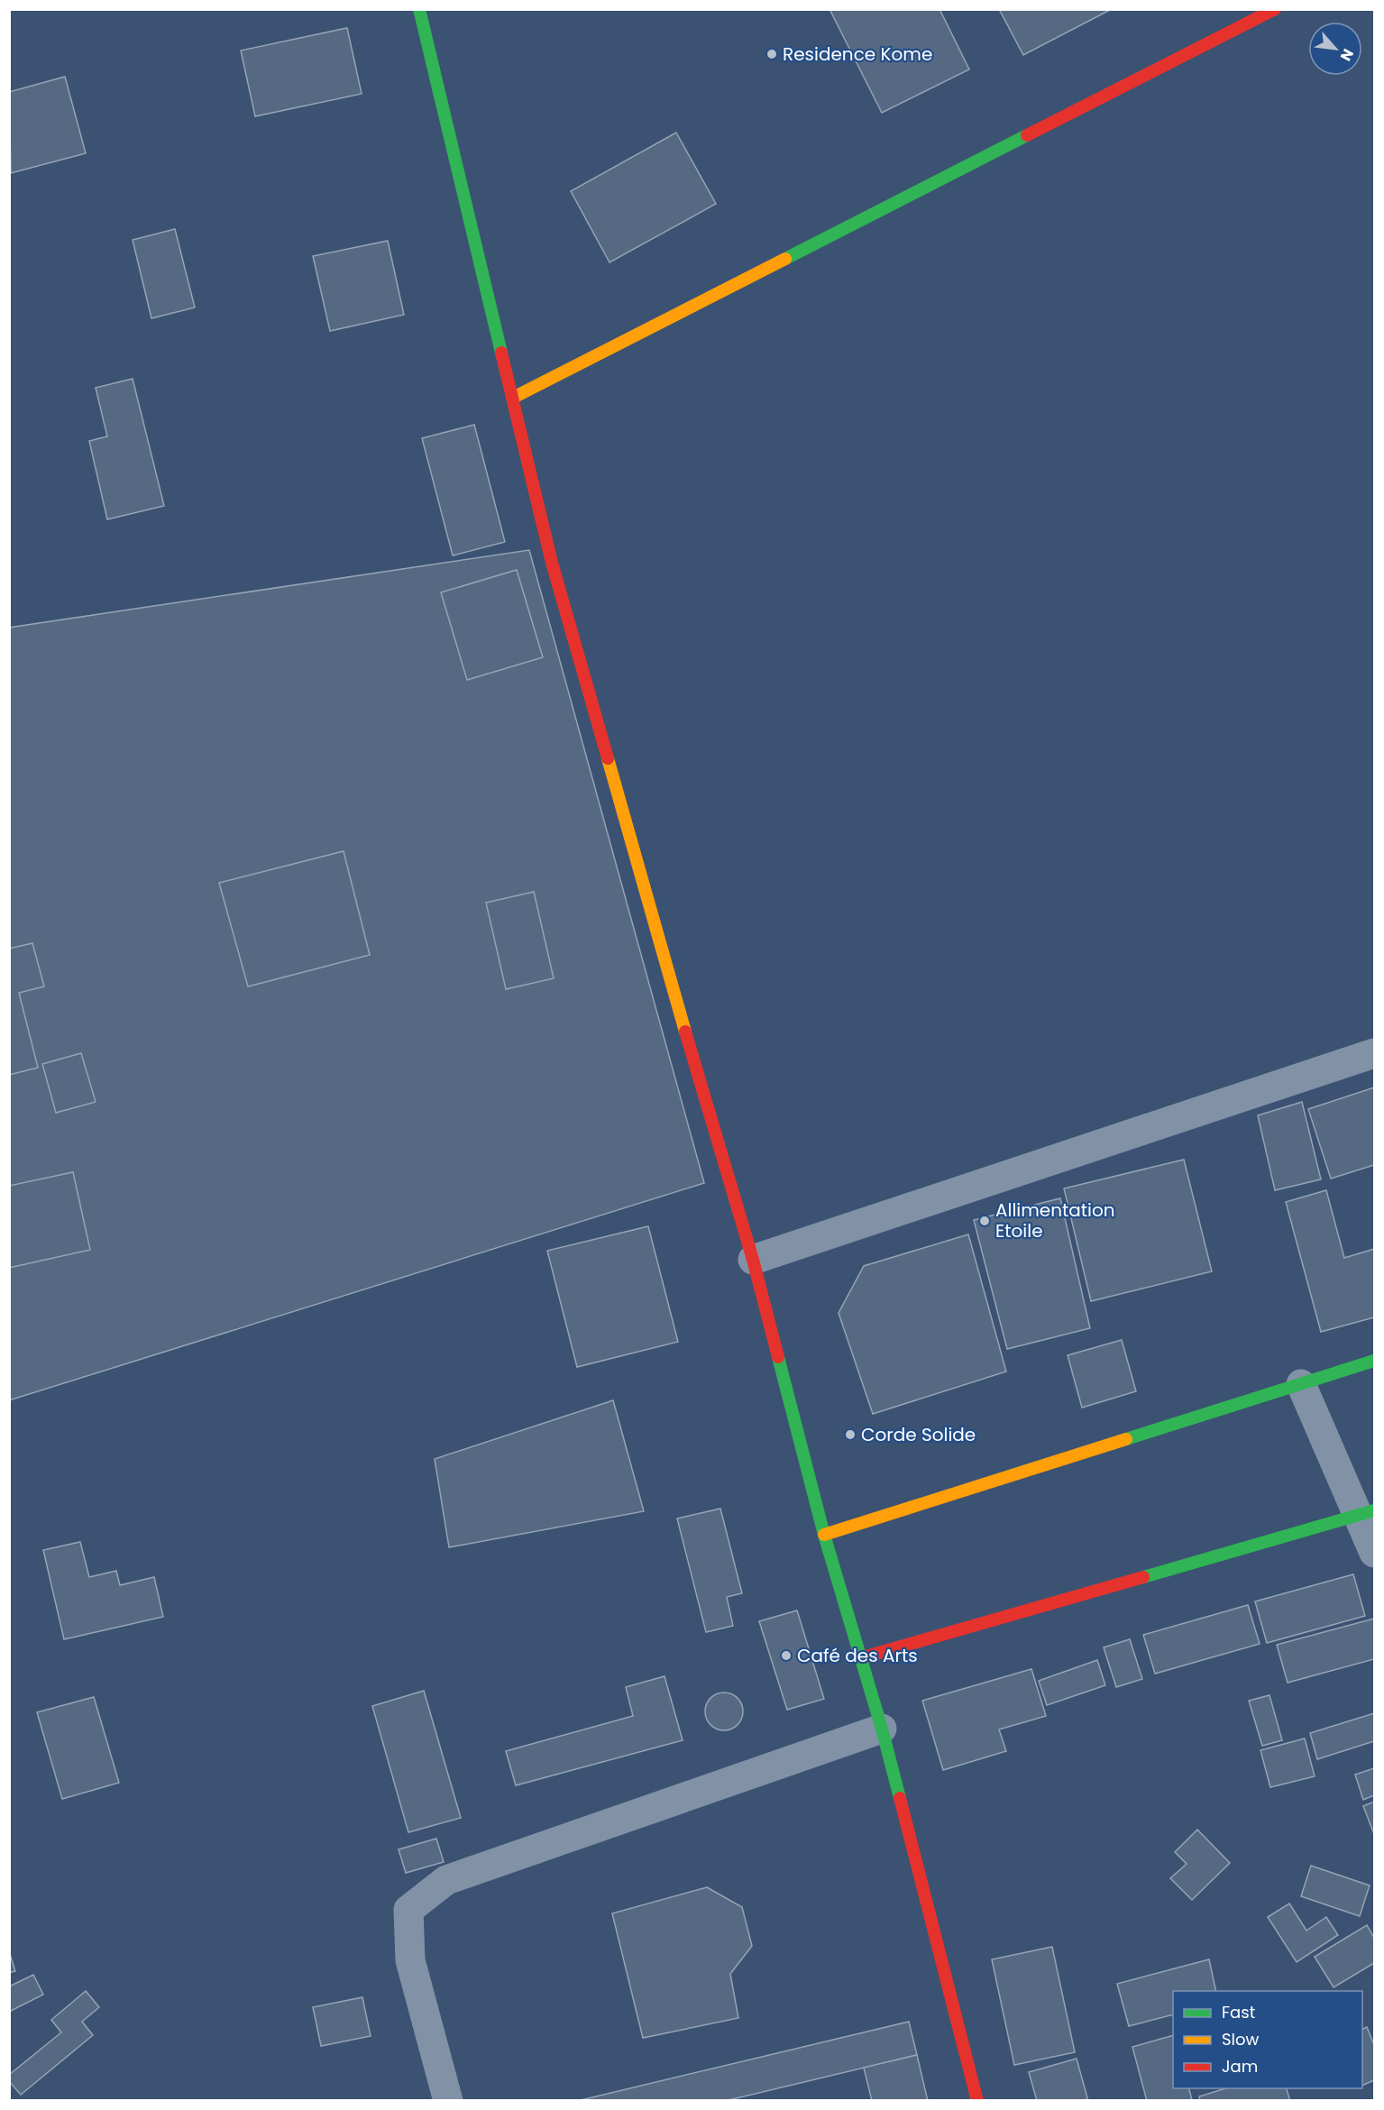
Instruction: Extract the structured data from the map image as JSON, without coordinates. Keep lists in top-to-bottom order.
{
  "places": [
    "Residence Kome",
    "Allimentation Etoile",
    "Corde Solide",
    "Café des Arts"
  ],
  "legend": ["Fast", "Slow", "Jam"],
  "north": "bottom right"
}
